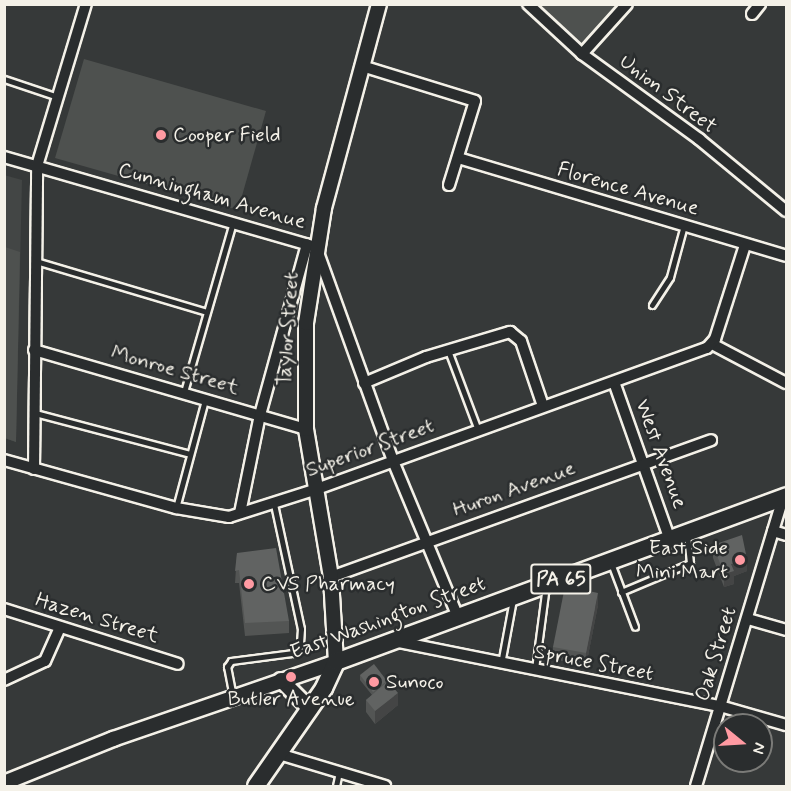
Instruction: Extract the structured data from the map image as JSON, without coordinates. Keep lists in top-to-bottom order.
{
  "streets": {
    "main road": ["Taylor Street", "PA 65", "East Washington Street"],
    "street": [
      "Union Street",
      "Florence Avenue",
      "Cunningham Avenue",
      "Monroe Street",
      "Superior Street",
      "West Avenue",
      "Huron Avenue",
      "Hazen Street",
      "Oak Street",
      "Spruce Street"
    ]
  },
  "crossings": [
    ["Cunningham Avenue", "Taylor Street"],
    ["Cunningham Avenue", "Superior Street"],
    ["Cunningham Avenue", "Huron Avenue"],
    ["Cunningham Avenue", "East Washington Street"],
    ["Taylor Street", "Monroe Street"],
    ["Taylor Street", "Superior Street"],
    ["Taylor Street", "Huron Avenue"],
    ["Taylor Street", "East Washington Street"],
    ["Superior Street", "West Avenue"],
    ["West Avenue", "Huron Avenue"],
    ["West Avenue", "East Washington Street"],
    ["East Washington Street", "Oak Street"],
    ["East Washington Street", "Spruce Street"],
    ["Oak Street", "Spruce Street"]
  ],
  "places": [
    "Cooper Field",
    "East Side Mini Mart",
    "CVS Pharmacy",
    "Butler Avenue",
    "Sunoco"
  ],
  "north": "right"
}
